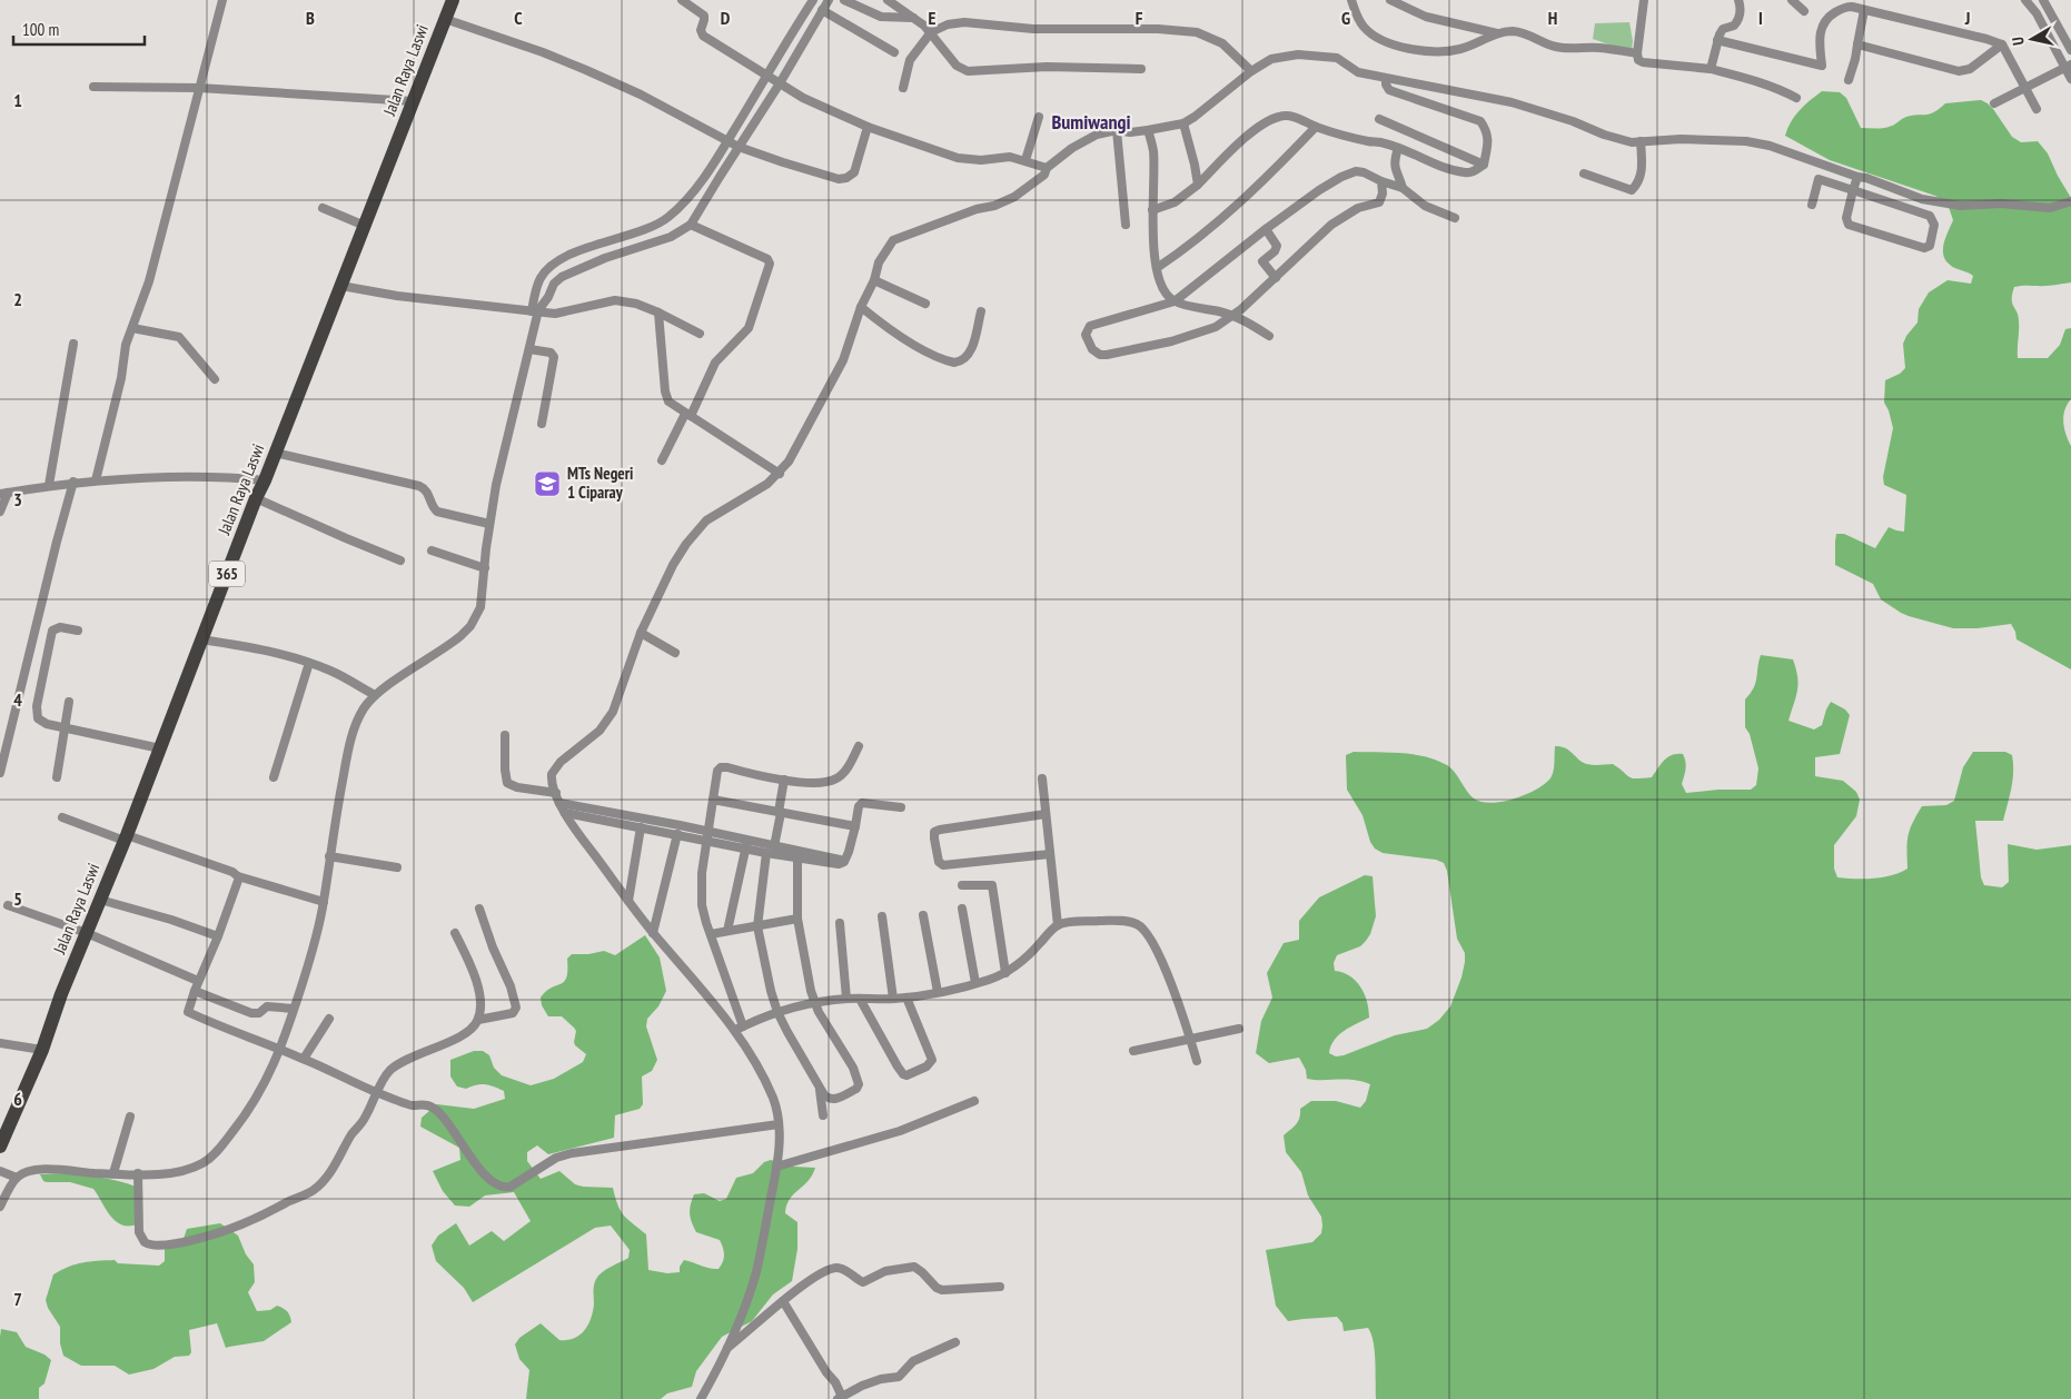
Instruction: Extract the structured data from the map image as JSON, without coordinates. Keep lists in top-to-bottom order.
{
  "streets": {
    "main road": ["Jalan Raya Laswi", "365"]
  },
  "districts": ["Bumiwangi"],
  "places": {
    "school or university": ["MTs Negeri 1 Ciparay"]
  },
  "scale_bar": "100 m",
  "north": "left",
  "grid": {
    "columns": [
      "B",
      "C",
      "D",
      "E",
      "F",
      "G",
      "H",
      "I",
      "J"
    ],
    "rows": [
      "1",
      "2",
      "3",
      "4",
      "5",
      "6",
      "7"
    ]
  }
}
